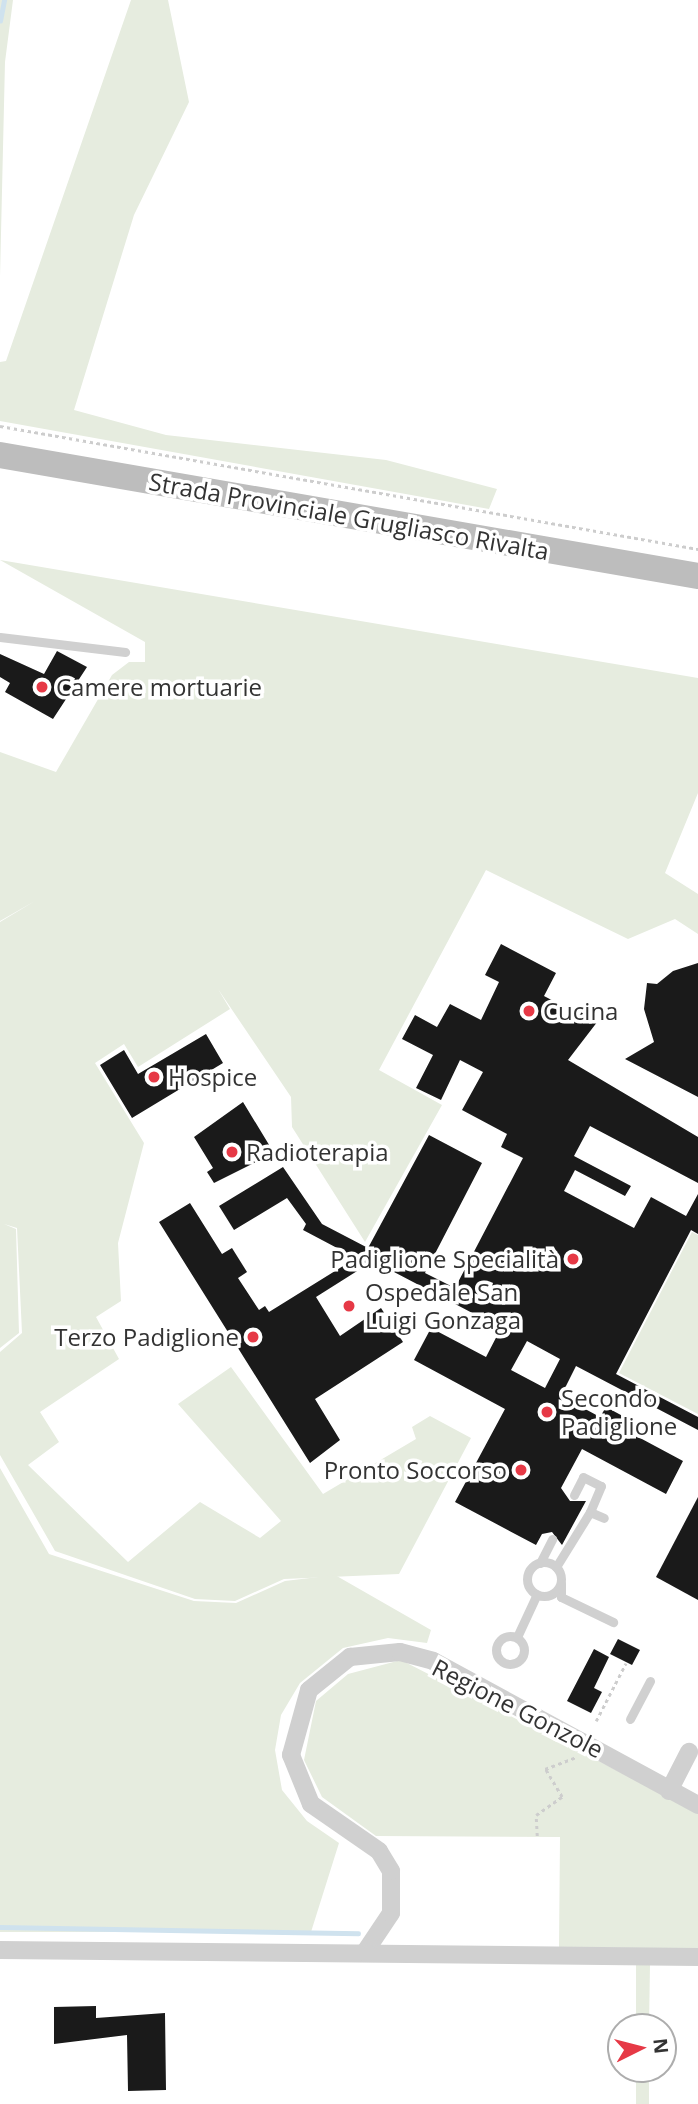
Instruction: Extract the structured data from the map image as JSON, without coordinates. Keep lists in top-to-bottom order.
{
  "streets": {
    "street": ["Strada Provinciale Grugliasco Rivalta", "Regione Gonzole"]
  },
  "places": [
    "Camere mortuarie",
    "Cucina",
    "Hospice",
    "Radioterapia",
    "Padiglione Specialità",
    "Ospedale San Luigi Gonzaga",
    "Terzo Padiglione",
    "Secondo Padiglione",
    "Pronto Soccorso"
  ],
  "north": "right"
}
